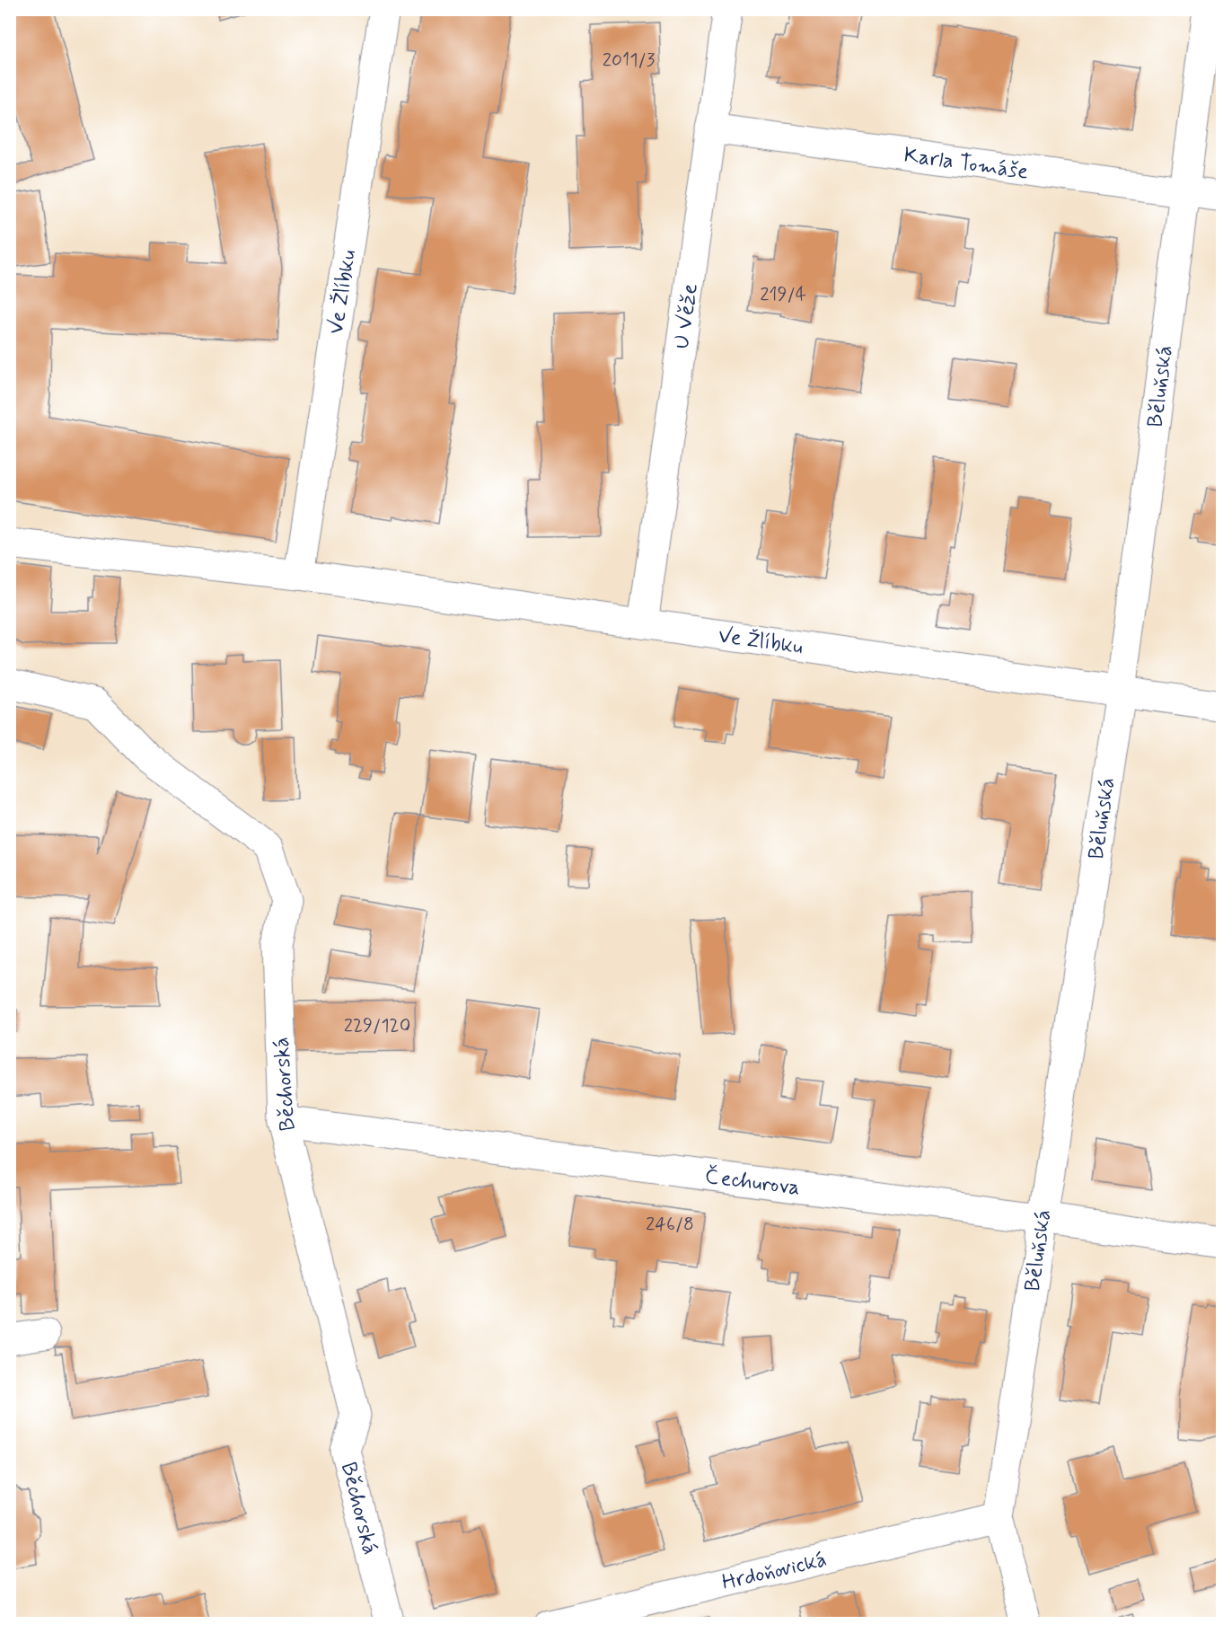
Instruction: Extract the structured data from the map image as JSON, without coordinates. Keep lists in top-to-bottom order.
{
  "streets": {
    "street": [
      "Karla Tomáše",
      "Ve Žlíbku",
      "U Věže",
      "Běluňská",
      "Běchorská",
      "Čechurova",
      "Hrdoňovická"
    ]
  },
  "crossings": [
    ["Karla Tomáše", "U Věže"],
    ["Karla Tomáše", "Běluňská"],
    ["Ve Žlíbku", "U Věže"],
    ["Ve Žlíbku", "Běluňská"],
    ["Běluňská", "Čechurova"],
    ["Běluňská", "Hrdoňovická"],
    ["Běchorská", "Čechurova"]
  ],
  "house_numbers": [
    "2011/3",
    "219/4",
    "229/120",
    "246/8"
  ]
}
